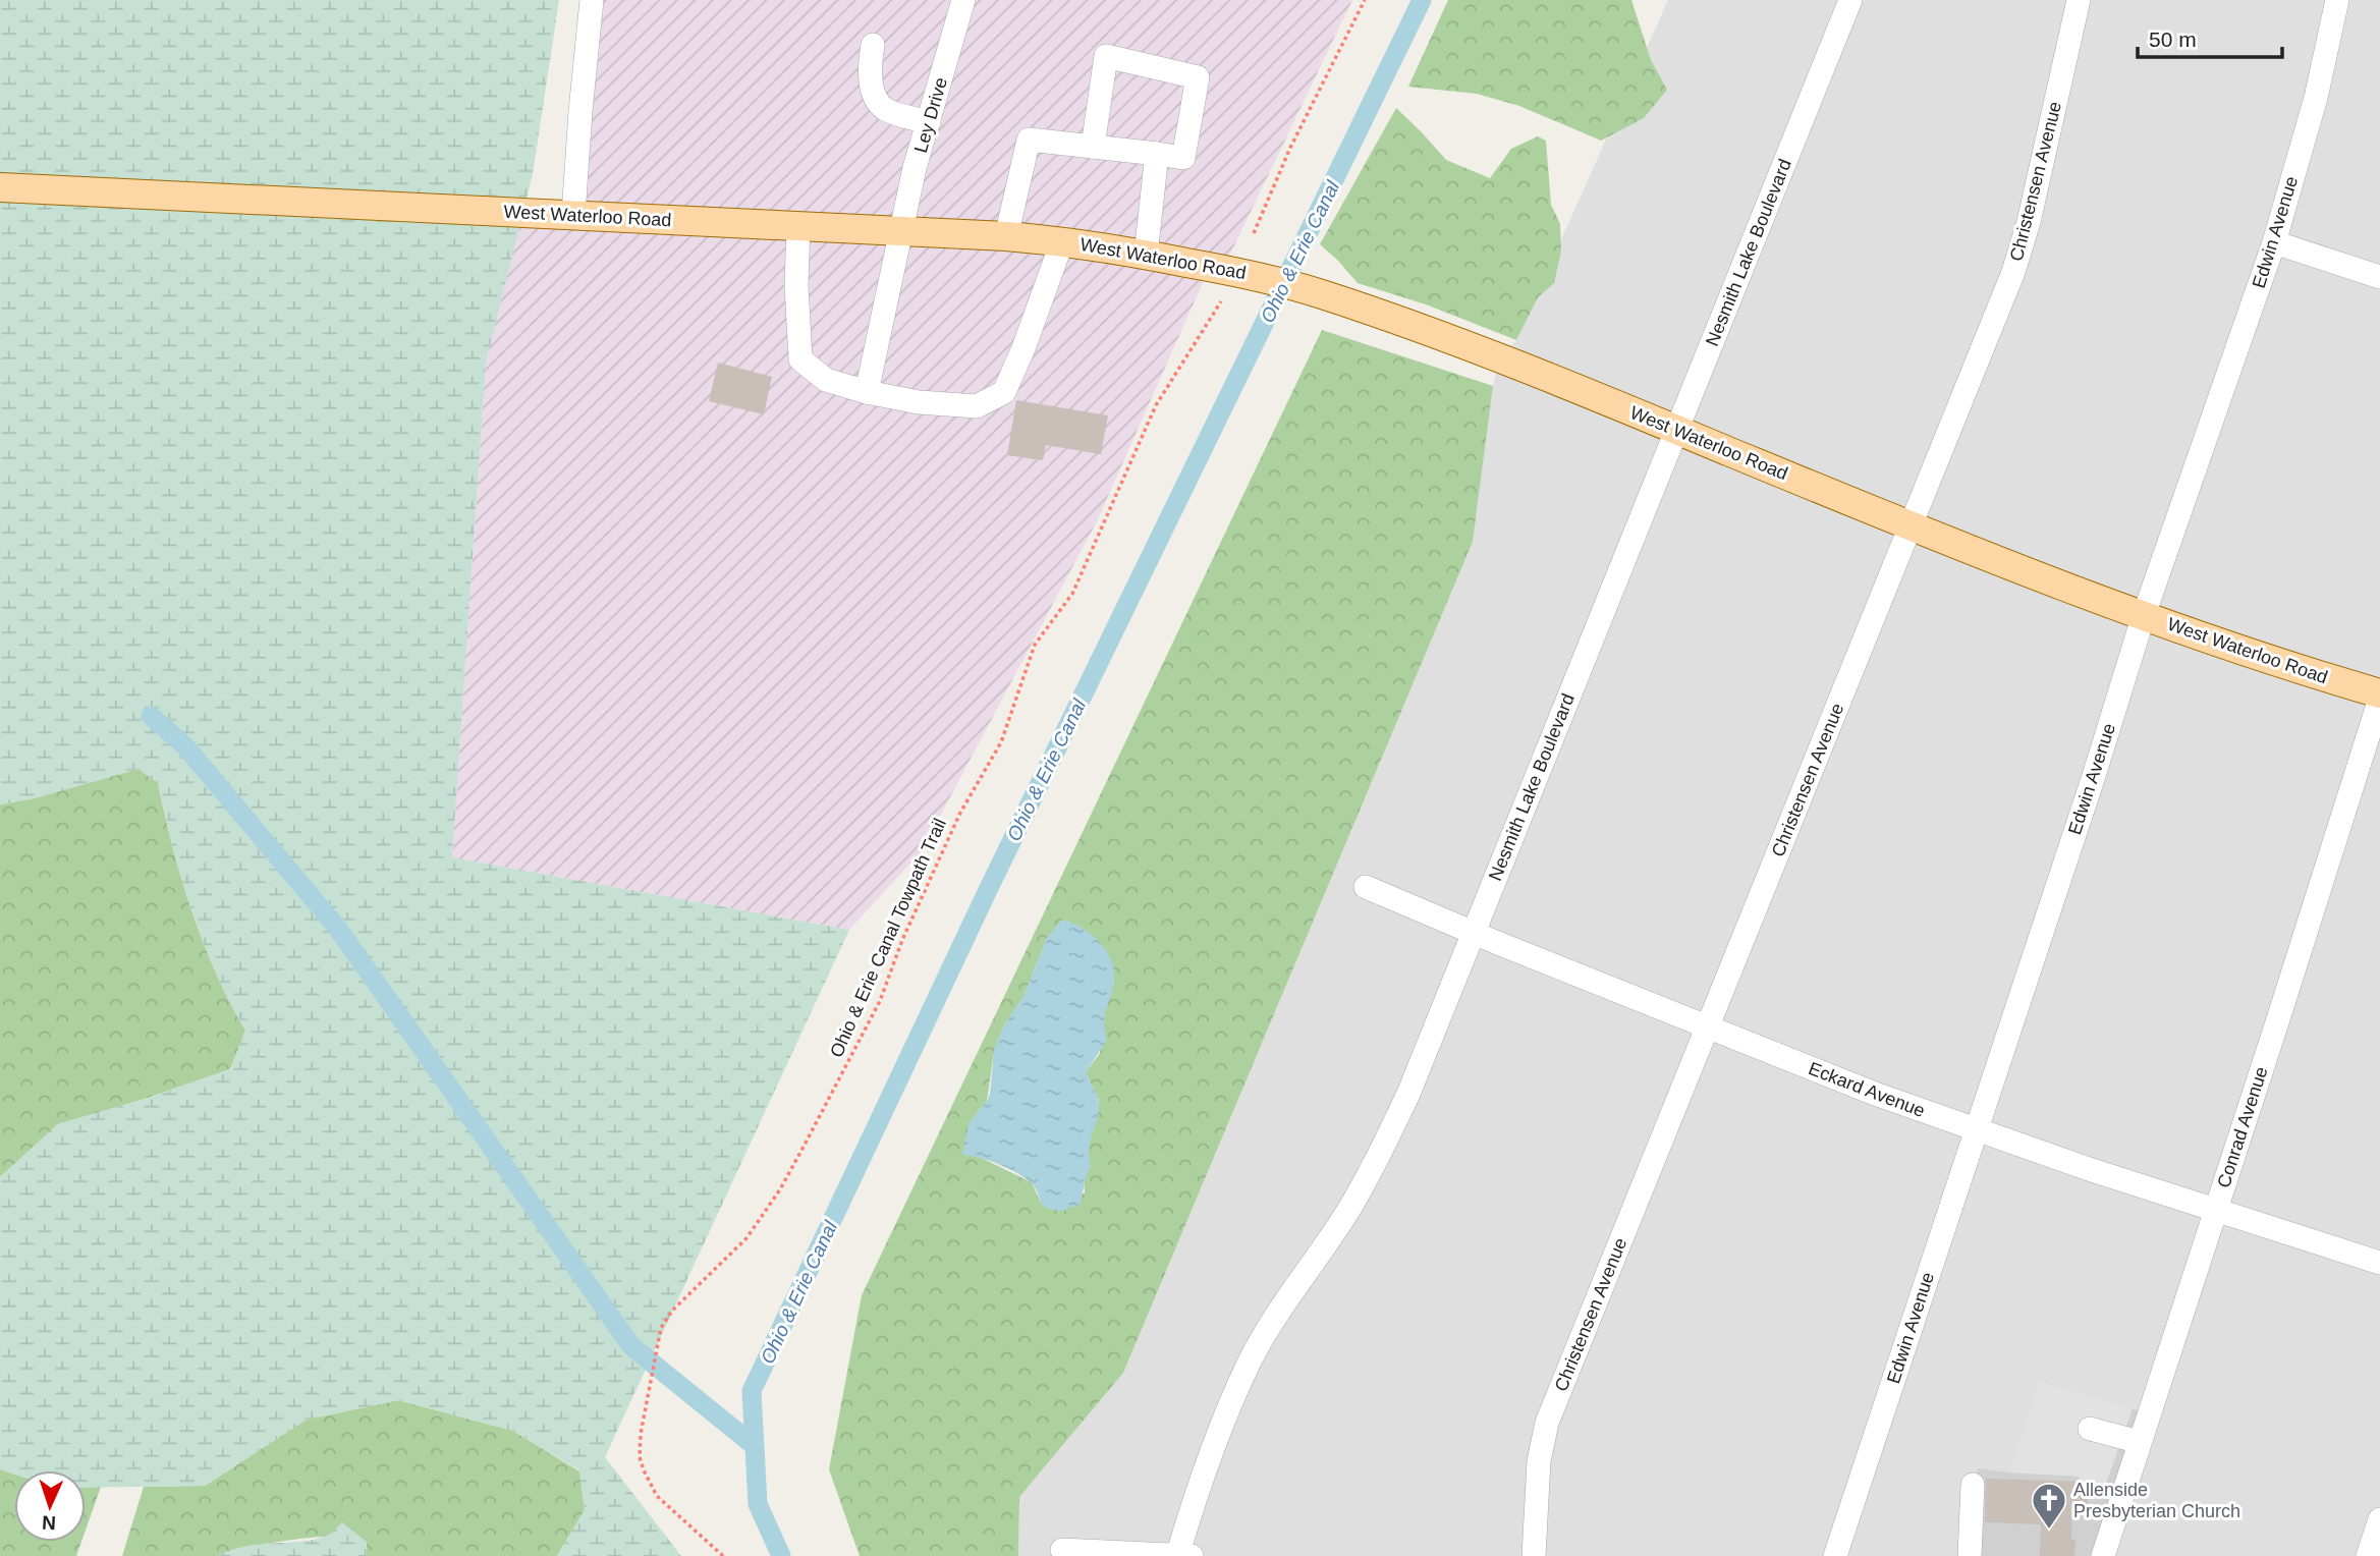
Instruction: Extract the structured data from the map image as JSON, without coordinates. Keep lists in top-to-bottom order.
{
  "streets": {
    "main road": ["West Waterloo Road"],
    "street": [
      "Ley Drive",
      "Christensen Avenue",
      "Edwin Avenue",
      "Nesmith Lake Boulevard",
      "Eckard Avenue",
      "Conrad Avenue"
    ],
    "path": ["Ohio & Erie Canal Towpath Trail"]
  },
  "crossings": [
    ["Ley Drive", "West Waterloo Road"],
    ["Christensen Avenue", "West Waterloo Road"],
    ["Christensen Avenue", "Eckard Avenue"],
    ["West Waterloo Road", "Edwin Avenue"],
    ["West Waterloo Road", "Nesmith Lake Boulevard"],
    ["West Waterloo Road", "Conrad Avenue"],
    ["Edwin Avenue", "Eckard Avenue"],
    ["Nesmith Lake Boulevard", "Eckard Avenue"],
    ["Eckard Avenue", "Conrad Avenue"]
  ],
  "water": ["Ohio & Erie Canal"],
  "places": {
    "church": ["Allenside Presbyterian Church"]
  },
  "scale_bar": "50 m",
  "north": "bottom"
}
